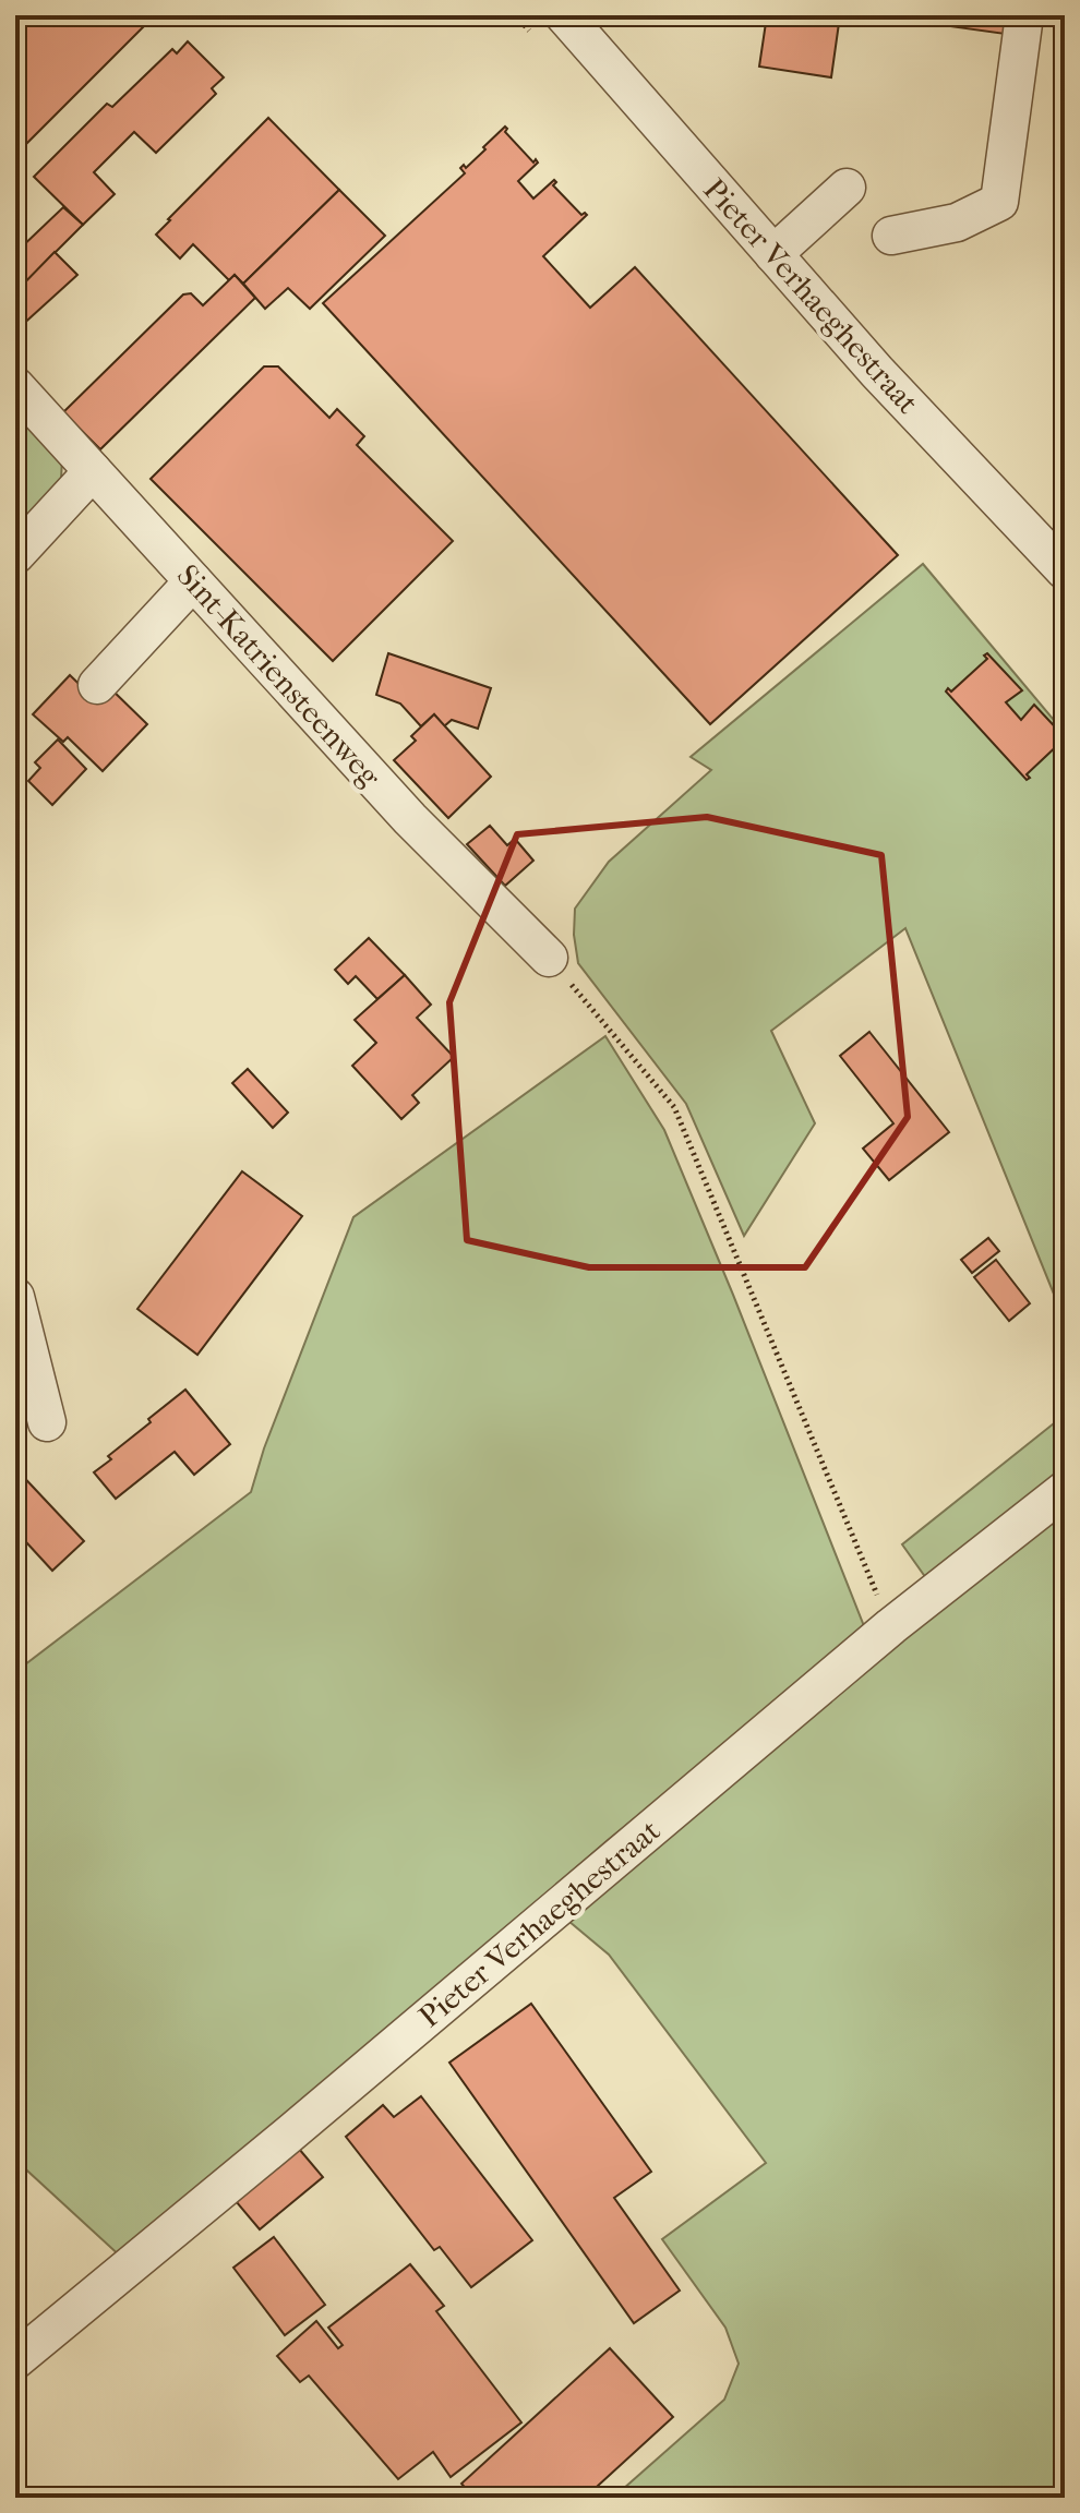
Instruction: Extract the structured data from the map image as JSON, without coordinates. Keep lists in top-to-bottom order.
{
  "streets": {
    "street": ["Pieter Verhaeghestraat", "Sint-Katriensteenweg"]
  }
}
